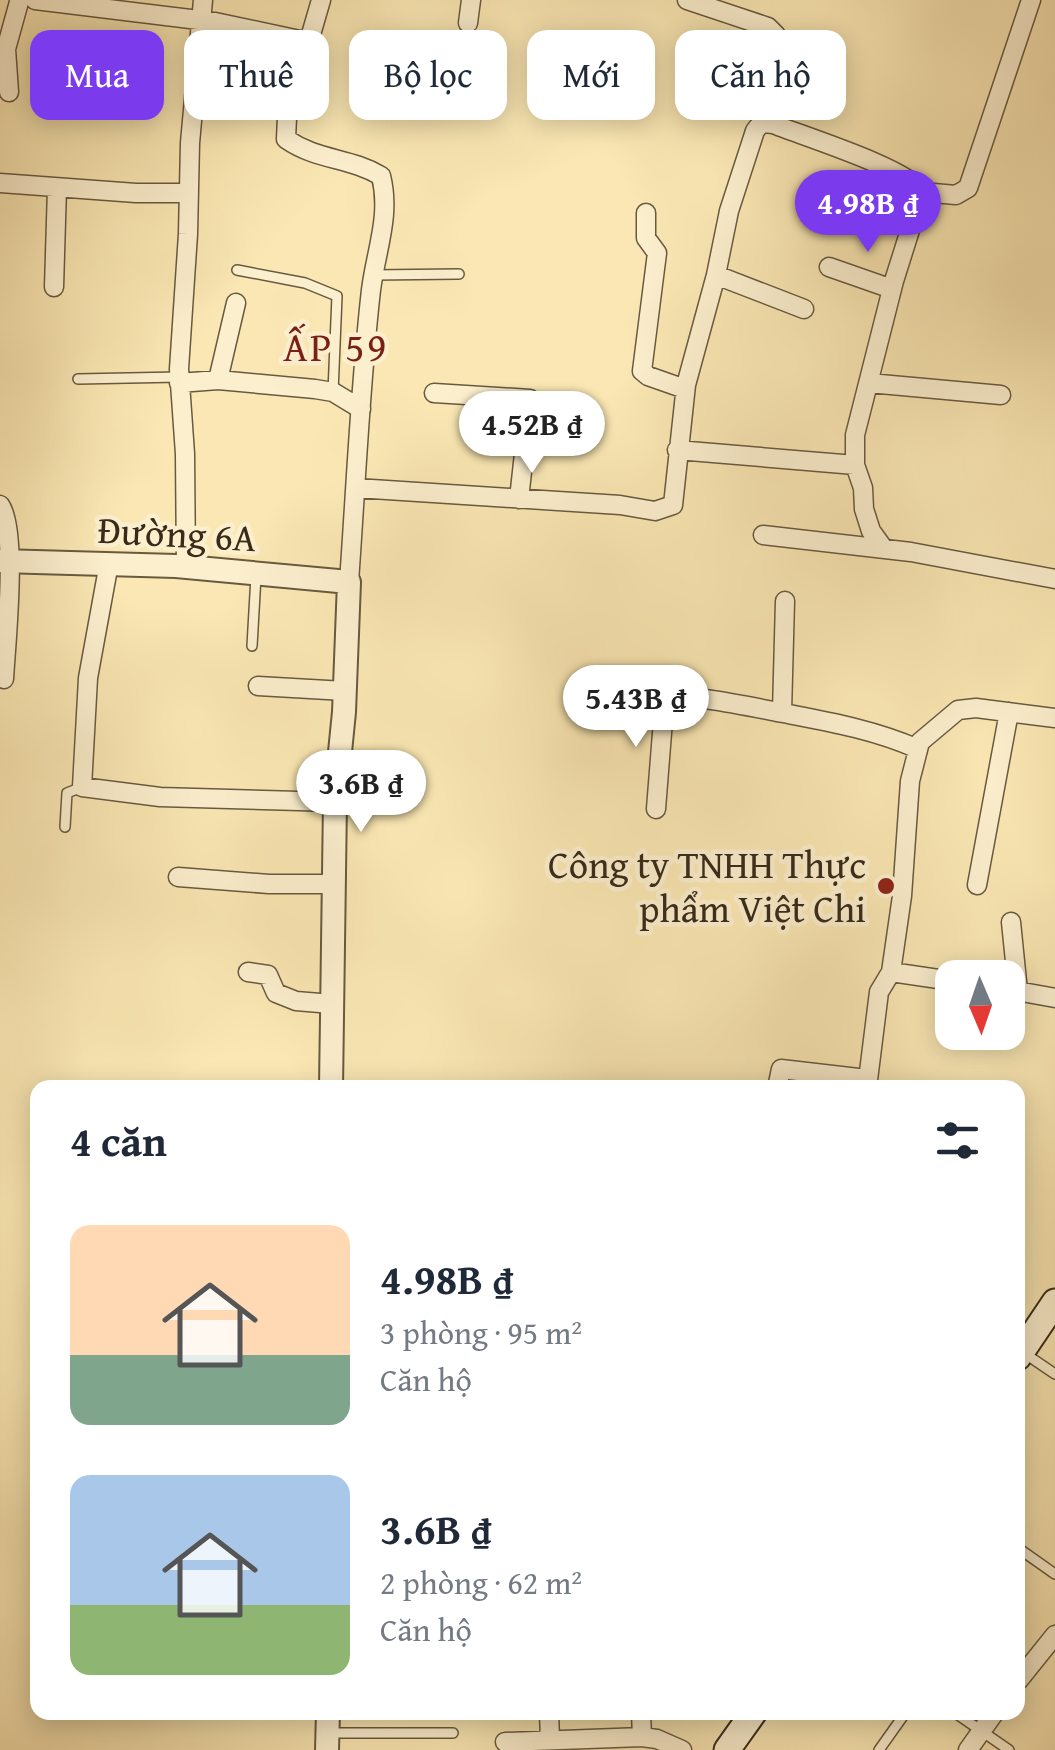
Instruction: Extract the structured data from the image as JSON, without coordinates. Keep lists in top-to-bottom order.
{
  "streets": {
    "street": ["Đường 6A"]
  },
  "districts": ["ẤP 59"],
  "places": ["Công ty TNHH Thực phẩm Việt Chi"],
  "north": "bottom",
  "page": {
    "chip": [
      "Mua",
      "Thuê",
      "Bộ lọc",
      "Mới",
      "Căn hộ"
    ],
    "price": [
      "4.98B ₫",
      "4.52B ₫",
      "5.43B ₫",
      "3.6B ₫"
    ],
    "heading": "4 căn",
    "list": [
      {
        "name": "4.98B ₫",
        "note": "3 phòng · 95 m² · Căn hộ"
      },
      {
        "name": "3.6B ₫",
        "note": "2 phòng · 62 m² · Căn hộ"
      }
    ]
  }
}
